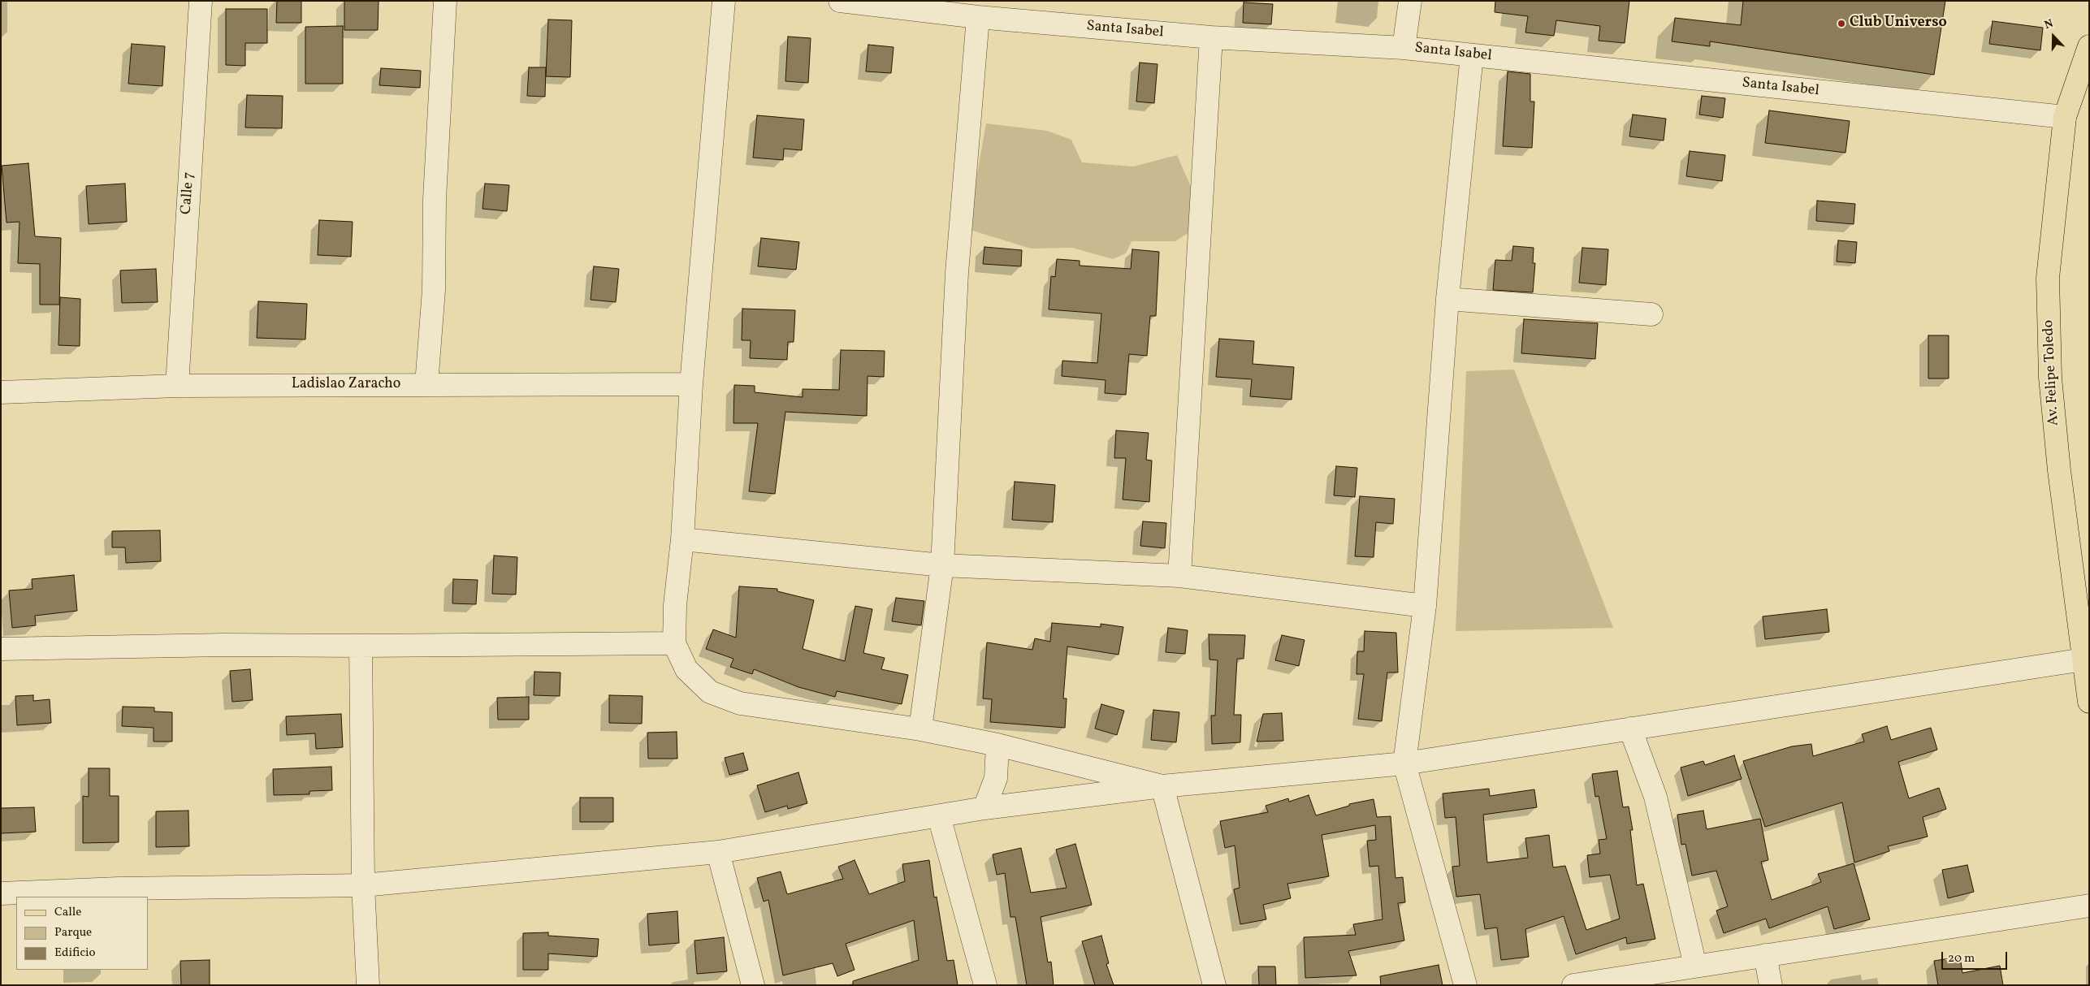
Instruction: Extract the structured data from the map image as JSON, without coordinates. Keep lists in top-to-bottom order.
{
  "streets": {
    "main road": ["Av. Felipe Toledo"],
    "street": ["Santa Isabel", "Calle 7", "Ladislao Zaracho"]
  },
  "crossings": [
    ["Santa Isabel", "Av. Felipe Toledo"],
    ["Calle 7", "Ladislao Zaracho"]
  ],
  "places": ["Club Universo"],
  "legend": ["Calle", "Parque", "Edificio"],
  "scale_bar": "20 m",
  "north": "top"
}
